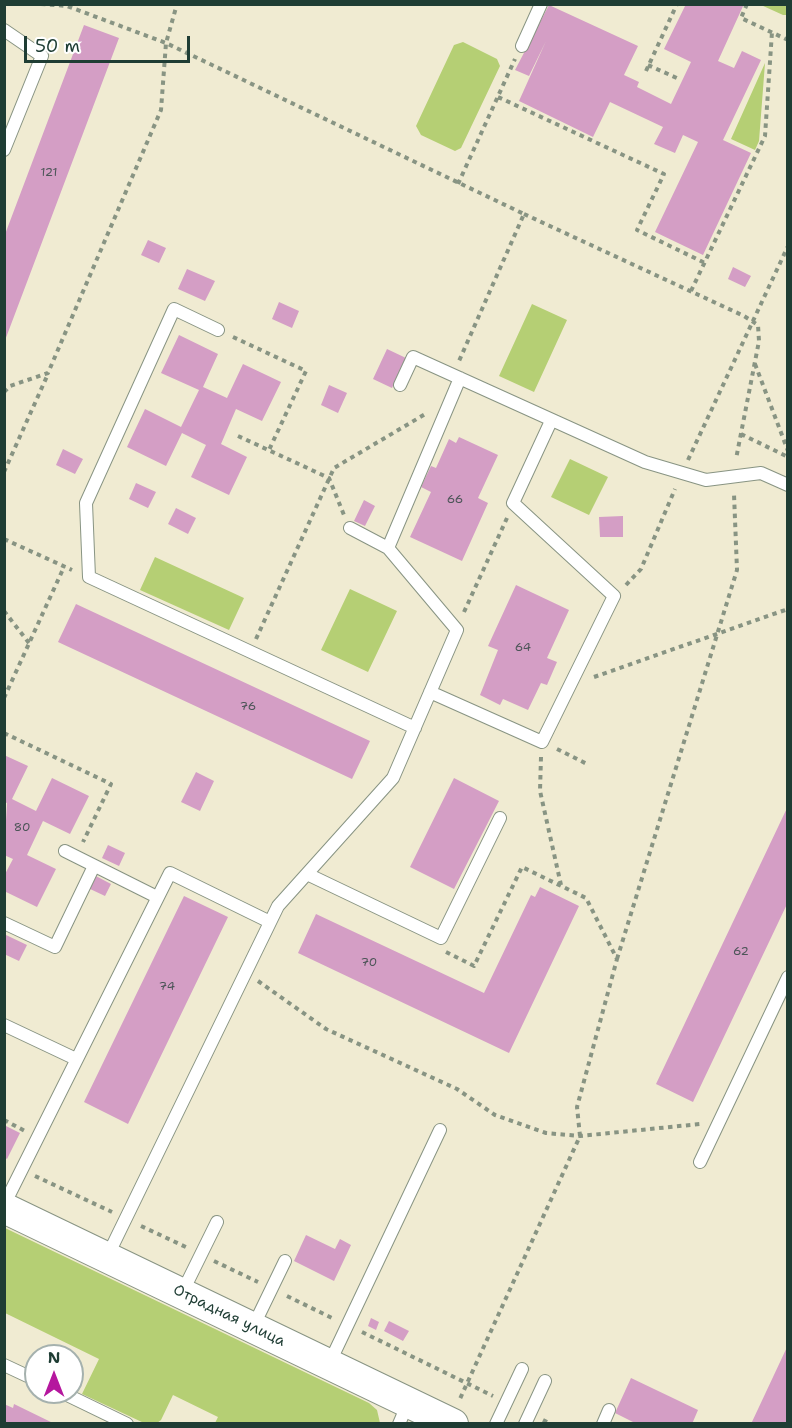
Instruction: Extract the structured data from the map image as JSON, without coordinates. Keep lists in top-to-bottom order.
{
  "streets": {
    "street": ["Отрадная улица"]
  },
  "house_numbers": [
    "121",
    "66",
    "64",
    "76",
    "80",
    "62",
    "70",
    "74"
  ],
  "scale_bar": "50 m",
  "north": "top"
}
